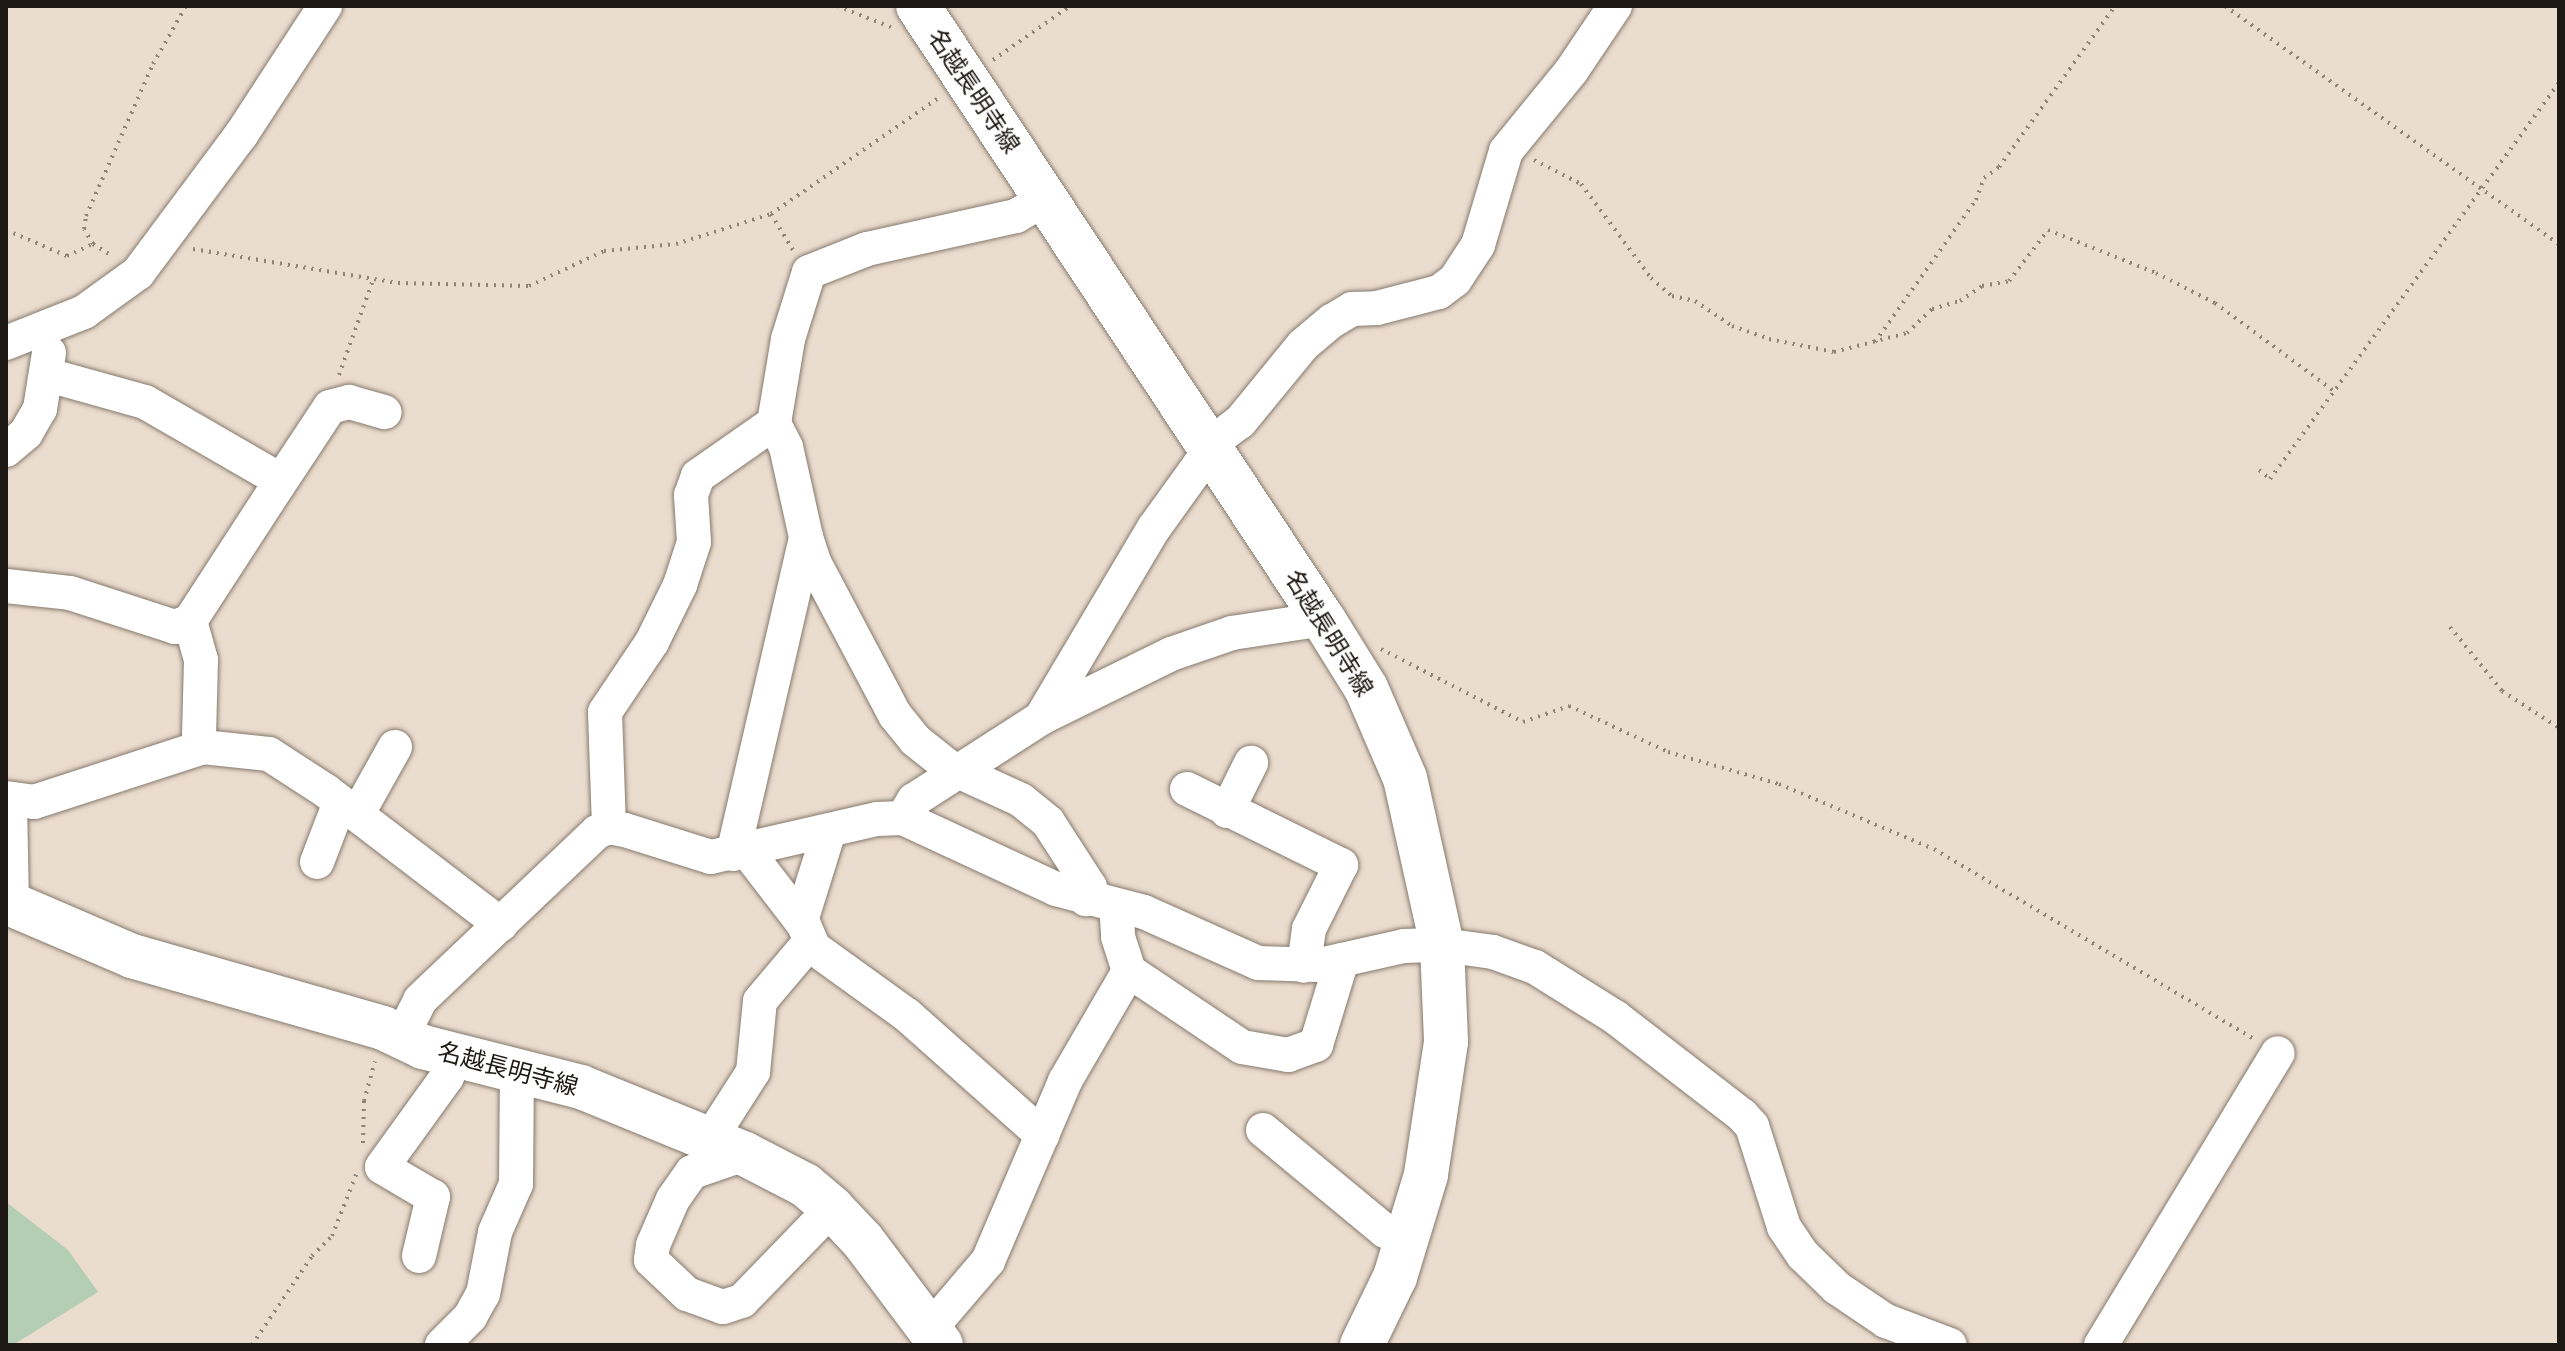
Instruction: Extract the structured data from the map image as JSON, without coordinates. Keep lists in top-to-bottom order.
{
  "streets": {
    "main road": ["名越長明寺線"]
  }
}
